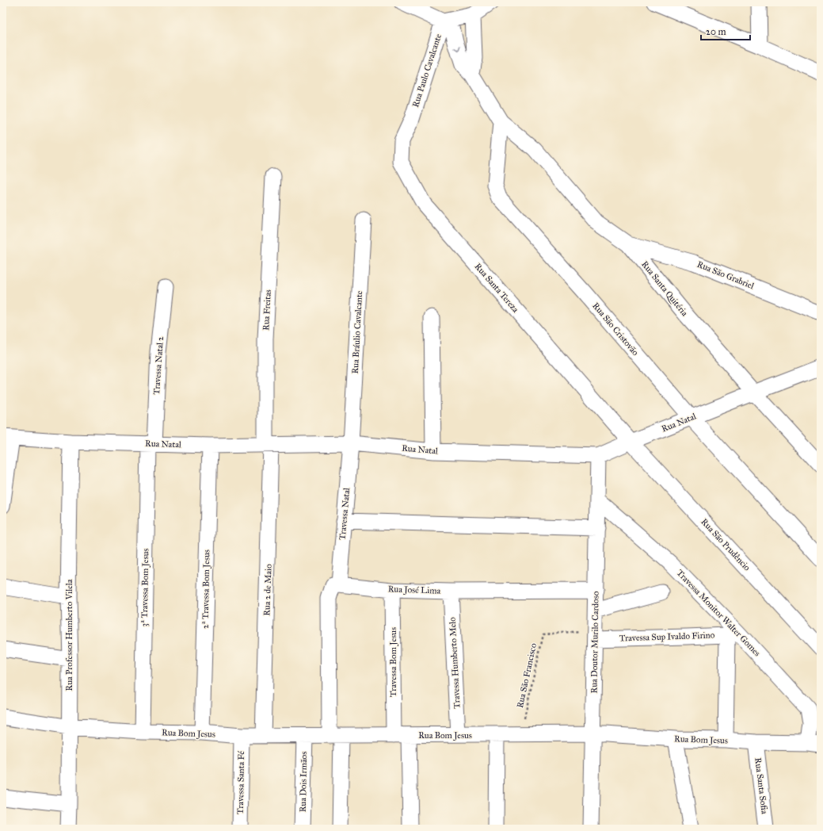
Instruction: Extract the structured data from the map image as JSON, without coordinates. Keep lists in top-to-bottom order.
{
  "streets": {
    "street": [
      "Rua Paulo Cavalcante",
      "Rua São Grabriel",
      "Rua Santa Tereza",
      "Rua Santa Quitéria",
      "Rua Freitas",
      "Rua São Cristovão",
      "Rua Bráulio Cavalcante",
      "Travessa Natal 2",
      "Rua Natal",
      "Travessa Natal",
      "Rua São Prudêncio",
      "3ª Travessa Bom Jesus",
      "2ª Travessa Bom Jesus",
      "Rua 2 de Maio",
      "Rua José Lima",
      "Travessa Monitor Walter Gomes",
      "Rua Professor Humberto Vilela",
      "Travessa Sup Ivaldo Firino",
      "Rua Doutor Murilo Cardoso",
      "Travessa Bom Jesus",
      "Travessa Humberto Melo",
      "Rua Bom Jesus",
      "Rua Dois Irmãos",
      "Travessa Santa Fé",
      "Rua Santa Sofia"
    ],
    "path": ["Rua São Francisco"]
  },
  "crossings": [
    ["Rua Paulo Cavalcante", "Rua Santa Tereza"],
    ["Rua São Grabriel", "Rua Santa Quitéria"],
    ["Rua Santa Tereza", "Rua Natal"],
    ["Rua Santa Tereza", "Rua São Prudêncio"],
    ["Rua Santa Quitéria", "Rua São Cristovão"],
    ["Rua Santa Quitéria", "Rua Natal"],
    ["Rua Freitas", "Rua Natal"],
    ["Rua Freitas", "Rua 2 de Maio"],
    ["Rua São Cristovão", "Rua Natal"],
    ["Rua Bráulio Cavalcante", "Rua Natal"],
    ["Rua Bráulio Cavalcante", "Travessa Natal"],
    ["Travessa Natal 2", "Rua Natal"],
    ["Travessa Natal 2", "3ª Travessa Bom Jesus"],
    ["Rua Natal", "Travessa Natal"],
    ["Rua Natal", "Rua São Prudêncio"],
    ["Rua Natal", "3ª Travessa Bom Jesus"],
    ["Rua Natal", "2ª Travessa Bom Jesus"],
    ["Rua Natal", "Rua 2 de Maio"],
    ["Rua Natal", "Rua Professor Humberto Vilela"],
    ["Rua Natal", "Rua Doutor Murilo Cardoso"],
    ["Travessa Natal", "Rua José Lima"],
    ["3ª Travessa Bom Jesus", "Rua Bom Jesus"],
    ["2ª Travessa Bom Jesus", "Rua Bom Jesus"],
    ["Rua 2 de Maio", "Rua Bom Jesus"],
    ["Rua José Lima", "Rua Doutor Murilo Cardoso"],
    ["Rua José Lima", "Travessa Bom Jesus"],
    ["Rua José Lima", "Travessa Humberto Melo"],
    ["Travessa Monitor Walter Gomes", "Travessa Sup Ivaldo Firino"],
    ["Travessa Monitor Walter Gomes", "Rua Doutor Murilo Cardoso"],
    ["Travessa Monitor Walter Gomes", "Rua Bom Jesus"],
    ["Rua Professor Humberto Vilela", "Rua Bom Jesus"],
    ["Travessa Sup Ivaldo Firino", "Rua Doutor Murilo Cardoso"],
    ["Travessa Sup Ivaldo Firino", "Rua São Francisco"],
    ["Rua Doutor Murilo Cardoso", "Rua São Francisco"],
    ["Rua Doutor Murilo Cardoso", "Rua Bom Jesus"],
    ["Travessa Bom Jesus", "Rua Bom Jesus"],
    ["Travessa Humberto Melo", "Rua Bom Jesus"],
    ["Rua São Francisco", "Rua Bom Jesus"],
    ["Rua Bom Jesus", "Rua Dois Irmãos"],
    ["Rua Bom Jesus", "Travessa Santa Fé"],
    ["Rua Bom Jesus", "Rua Santa Sofia"]
  ],
  "scale_bar": "20 m"
}
